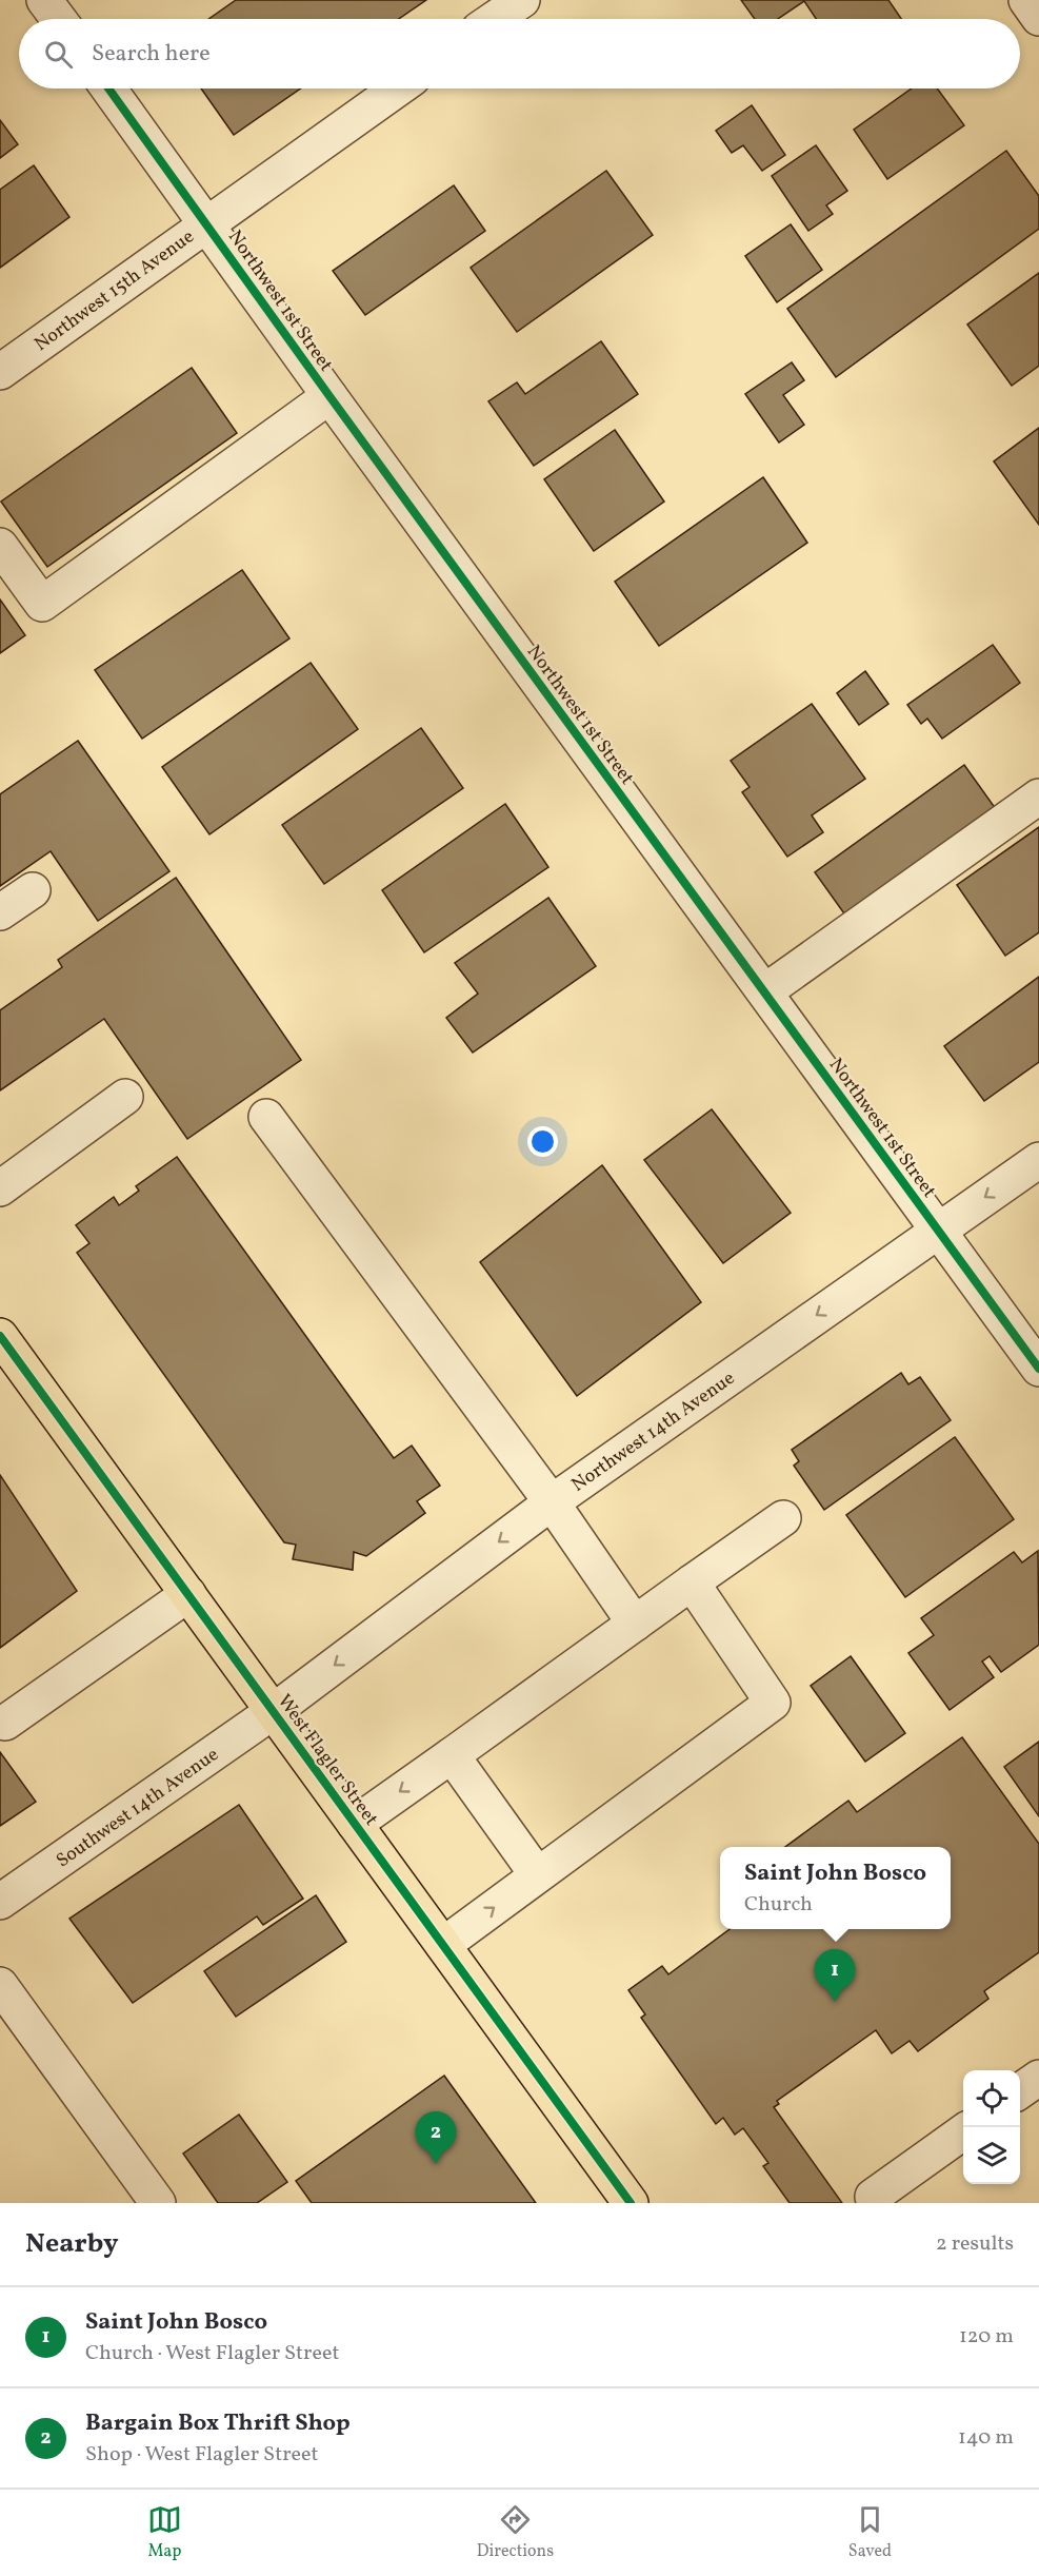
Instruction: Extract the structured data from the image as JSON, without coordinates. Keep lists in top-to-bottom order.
{
  "streets": {
    "main road": ["West Flagler Street"],
    "street": [
      "Northwest 15th Avenue",
      "Northwest 1st Street",
      "Northwest 14th Avenue",
      "Southwest 14th Avenue"
    ]
  },
  "crossings": [
    ["Northwest 15th Avenue", "Northwest 1st Street"],
    ["Northwest 1st Street", "Northwest 14th Avenue"],
    ["Northwest 14th Avenue", "West Flagler Street"],
    ["Northwest 14th Avenue", "Southwest 14th Avenue"],
    ["West Flagler Street", "Southwest 14th Avenue"]
  ],
  "page": {
    "search": "Search here",
    "popup": ["Saint John Bosco", "Church"],
    "pins": ["1", "2"],
    "heading": ["Nearby", "2 results"],
    "list": [
      {
        "mark": "1",
        "name": "Saint John Bosco",
        "note": "Church · West Flagler Street",
        "value": "120 m"
      },
      {
        "mark": "2",
        "name": "Bargain Box Thrift Shop",
        "note": "Shop · West Flagler Street",
        "value": "140 m"
      }
    ],
    "nav": ["Map", "Directions", "Saved"]
  }
}
